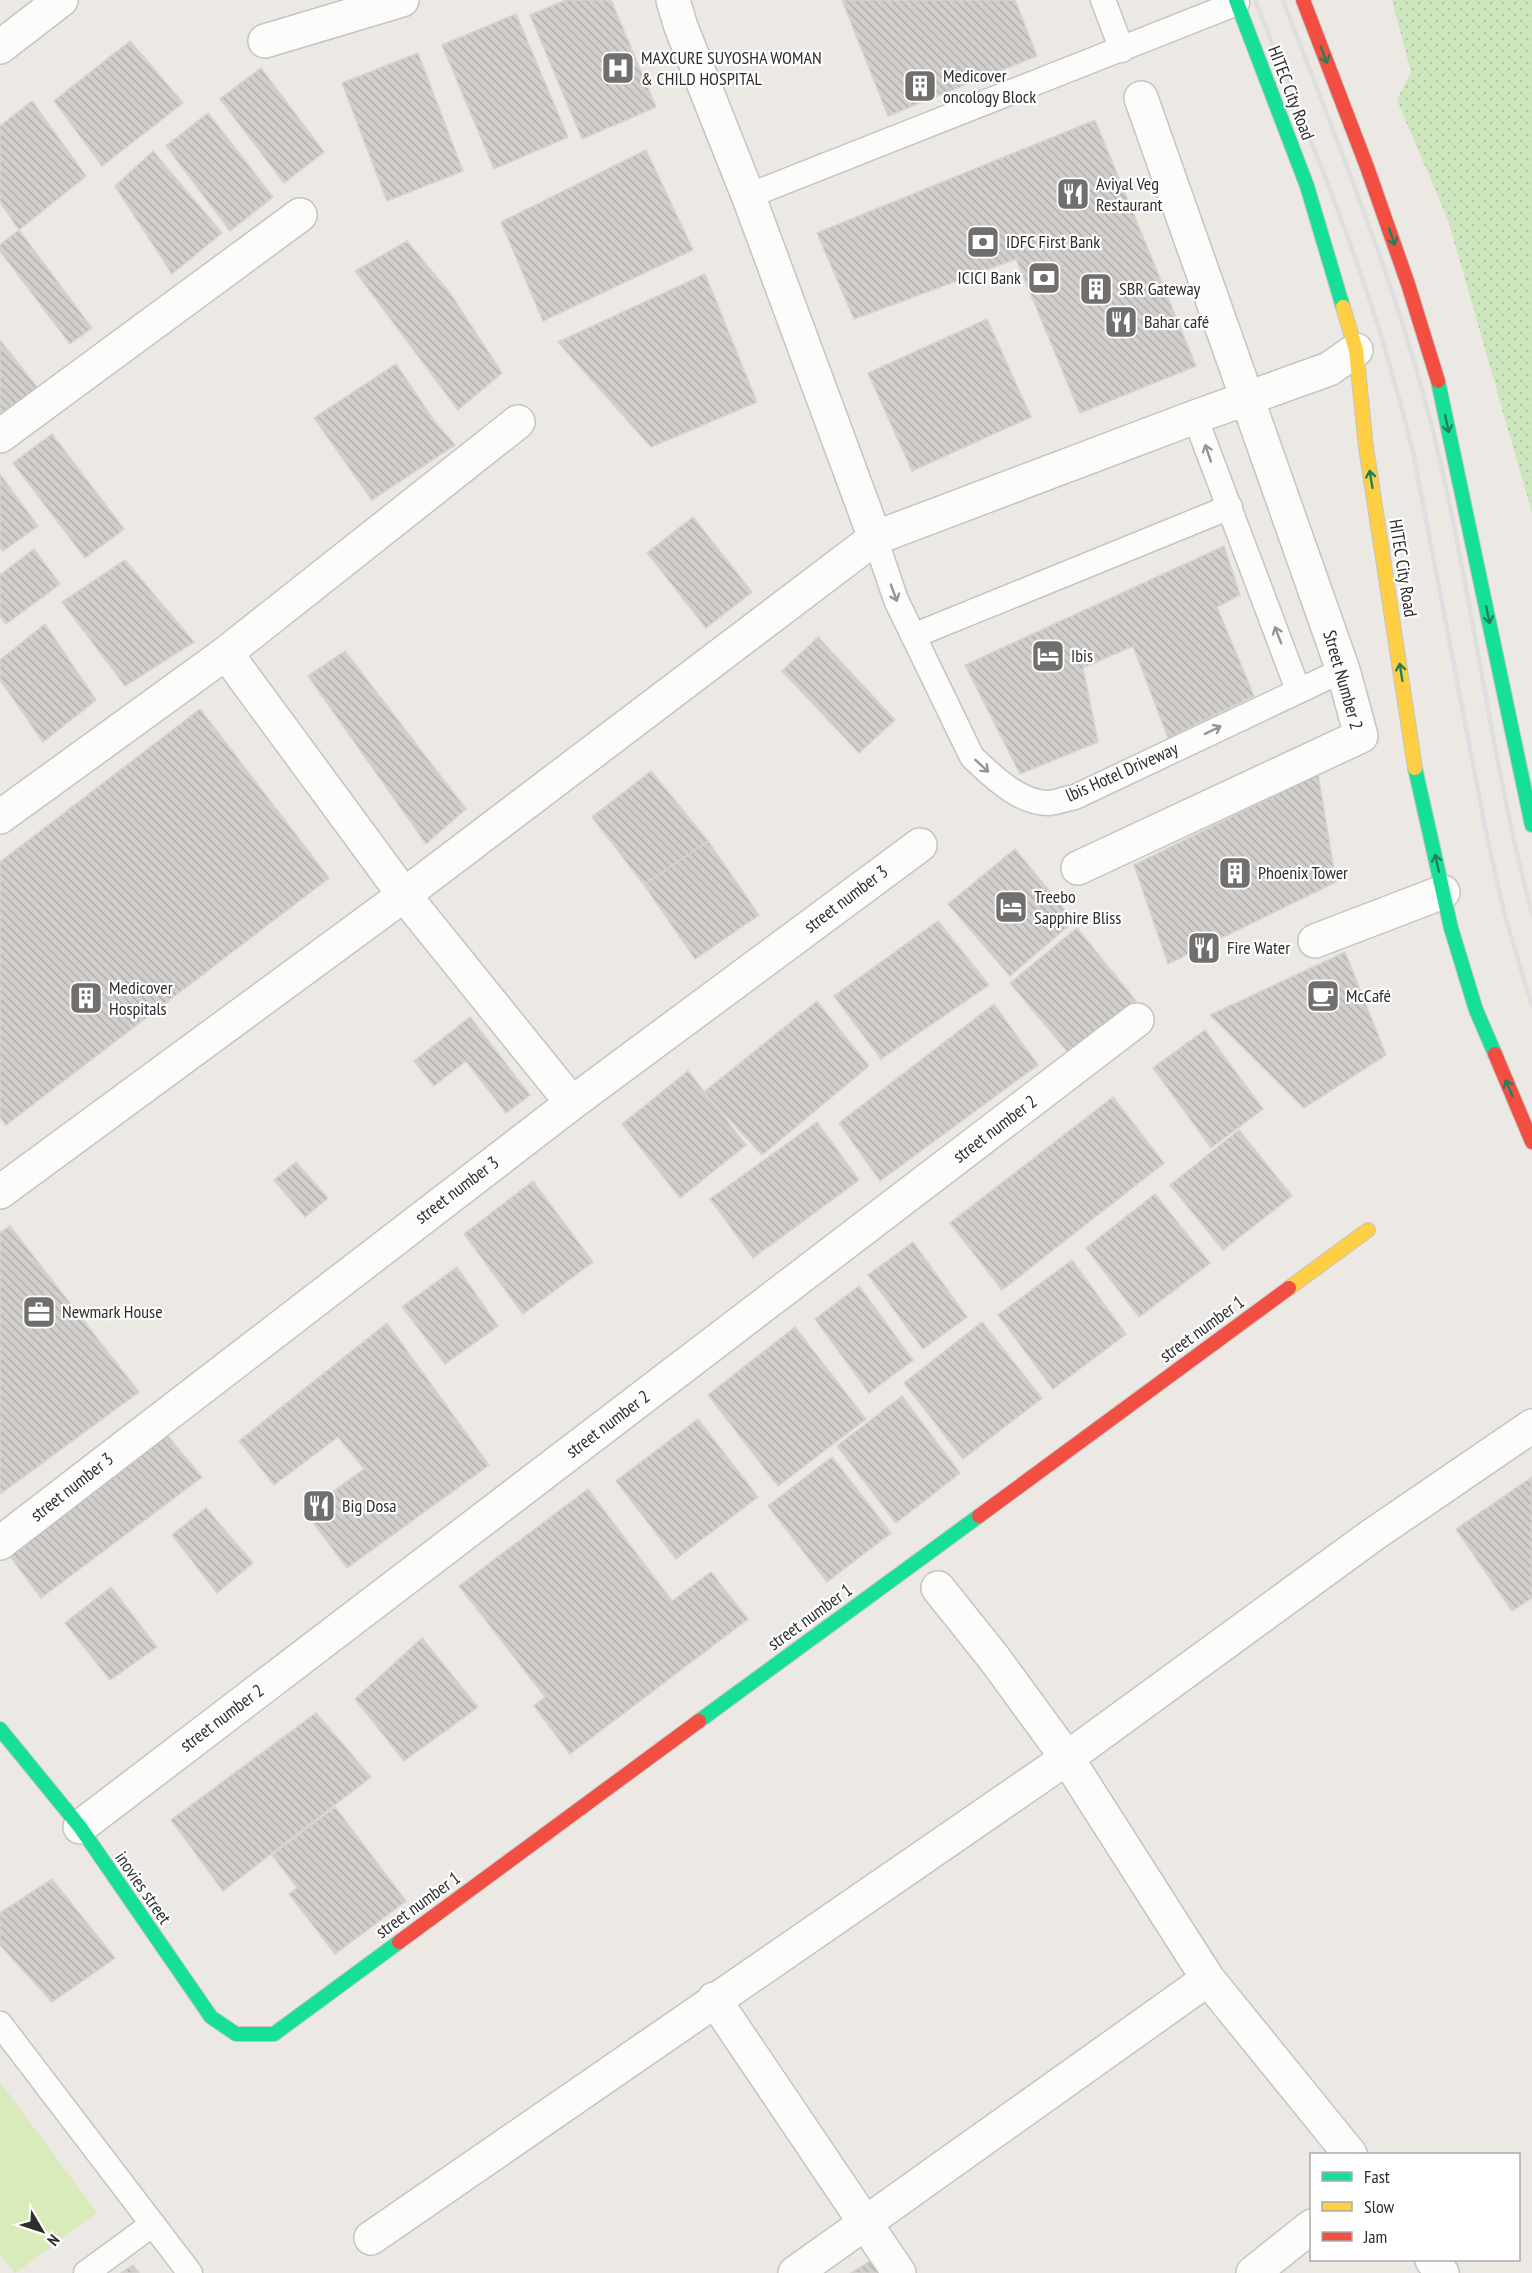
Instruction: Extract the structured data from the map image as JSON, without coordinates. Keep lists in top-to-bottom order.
{
  "streets": {
    "main road": ["HITEC City Road", "street number 1", "inovies street"],
    "street": ["Street Number 2", "street number 3", "street number 2"],
    "lane": ["lbis Hotel Driveway"]
  },
  "crossings": [
    ["Street Number 2", "lbis Hotel Driveway"],
    ["street number 2", "inovies street"],
    ["street number 1", "inovies street"]
  ],
  "places": {
    "hospital": ["MAXCURE SUYOSHA WOMAN & CHILD HOSPITAL"],
    "building": [
      "Medicover oncology Block",
      "SBR Gateway",
      "Phoenix Tower",
      "Medicover Hospitals"
    ],
    "restaurant": [
      "Aviyal Veg Restaurant",
      "Bahar café",
      "Fire Water",
      "Big Dosa"
    ],
    "bank": ["IDFC First Bank", "ICICI Bank"],
    "hotel": ["Ibis", "Treebo Sapphire Bliss"],
    "cafe": ["McCafé"],
    "office": ["Newmark House"]
  },
  "legend": ["Fast", "Slow", "Jam"],
  "north": "bottom right"
}
